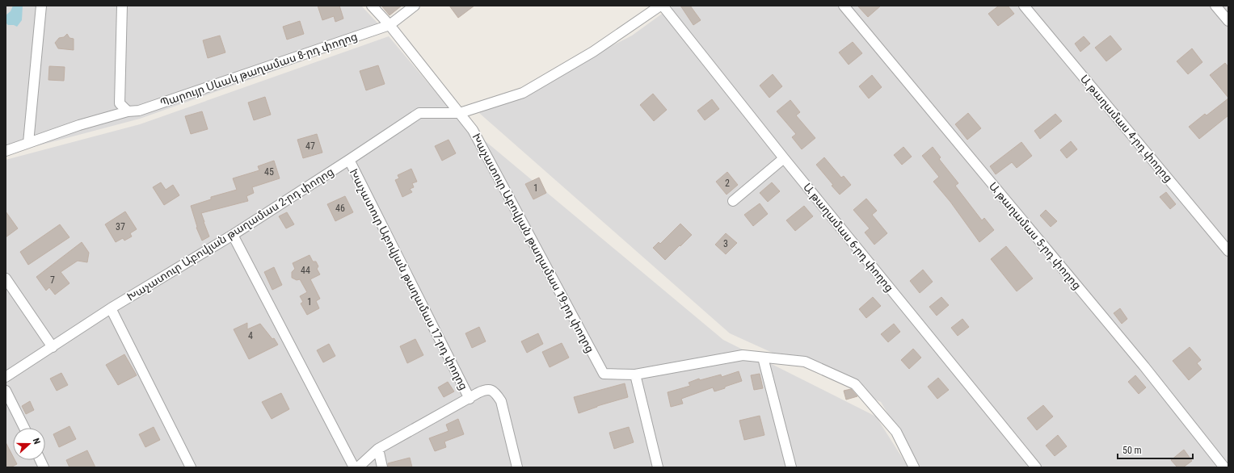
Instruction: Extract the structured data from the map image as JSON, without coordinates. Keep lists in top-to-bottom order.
{
  "streets": {
    "street": [
      "Պարույր Սևակ թաղամաս 8-րդ փողոց",
      "Ա թաղամաս 4-րդ փողոց",
      "Խաչատուր Աբովյան թաղամաս 2-րդ փողոց",
      "Ա թաղամաս 5-րդ փողոց",
      "Ա թաղամաս 6-րդ փողոց",
      "Խաչատուր Աբովյան թաղամաս 19-րդ փողոց",
      "Խաչատուր Աբովյան թաղամաս 17-րդ փողոց"
    ]
  },
  "crossings": [
    ["Պարույր Սևակ թաղամաս 8-րդ փողոց", "Խաչատուր Աբովյան թաղամաս 19-րդ փողոց"],
    ["Խաչատուր Աբովյան թաղամաս 2-րդ փողոց", "Խաչատուր Աբովյան թաղամաս 19-րդ փողոց"],
    ["Խաչատուր Աբովյան թաղամաս 2-րդ փողոց", "Խաչատուր Աբովյան թաղամաս 17-րդ փողոց"]
  ],
  "house_numbers": [
    "47",
    "45",
    "2",
    "1",
    "46",
    "37",
    "3",
    "44",
    "7",
    "1",
    "4"
  ],
  "scale_bar": "50 m",
  "north": "right"
}
